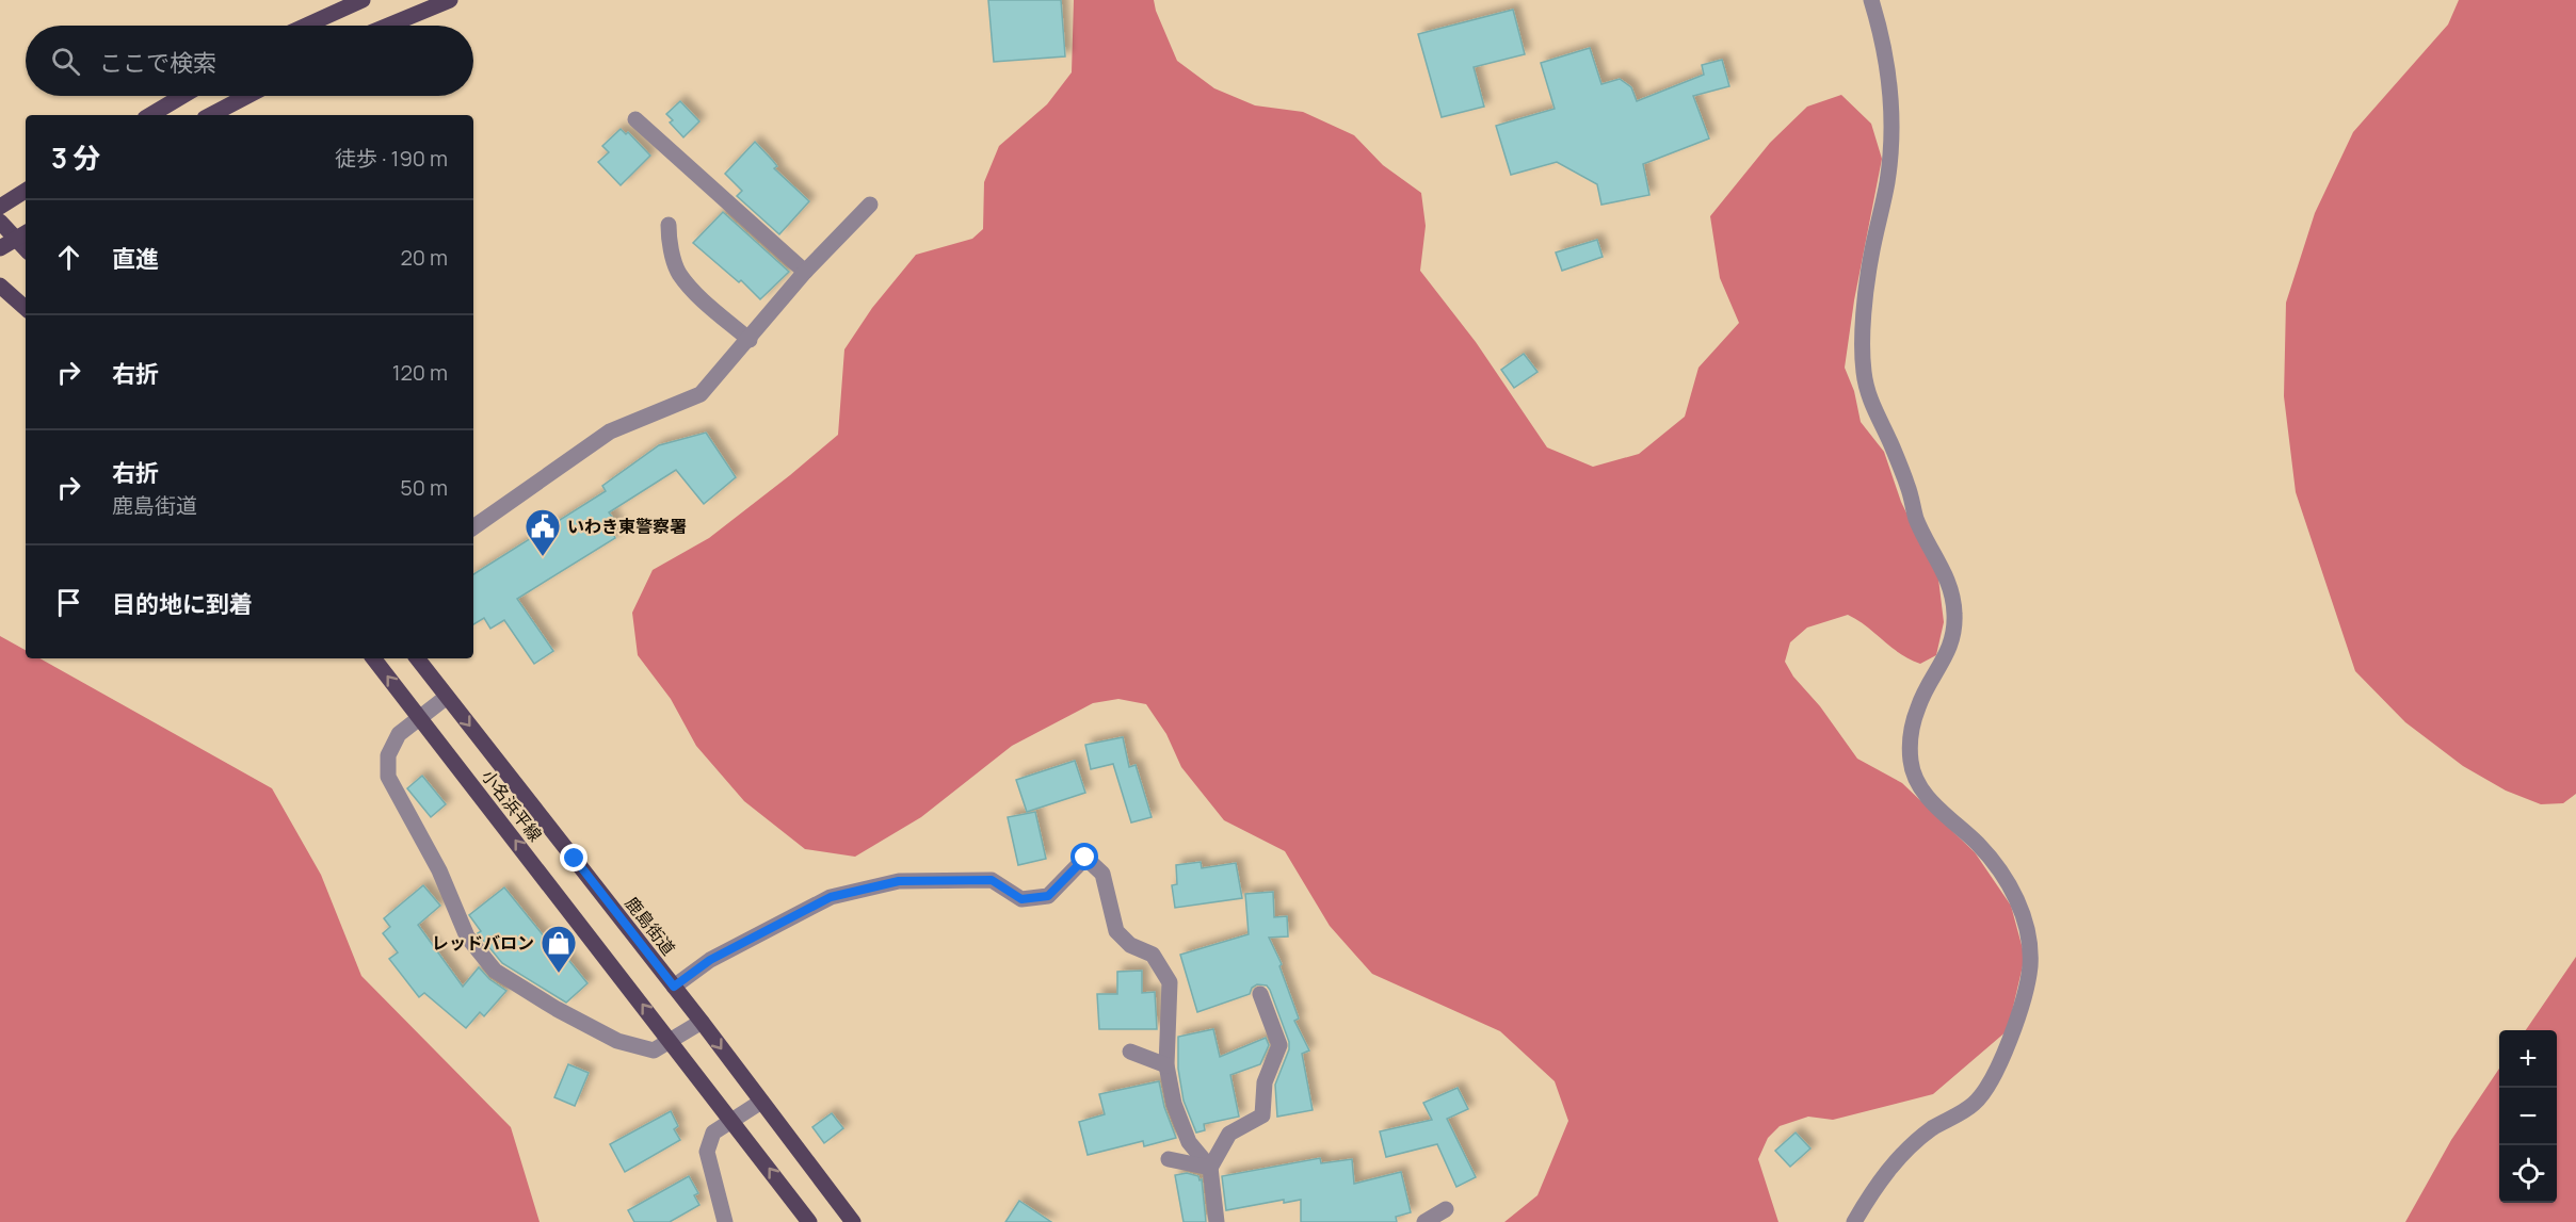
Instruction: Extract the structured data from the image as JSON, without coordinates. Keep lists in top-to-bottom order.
{
  "streets": {
    "main road": ["小名浜平線", "鹿島街道"]
  },
  "one_way": ["小名浜平線", "鹿島街道"],
  "places": {
    "public building": ["いわき東警察署"],
    "shop": ["レッドバロン"]
  },
  "page": {
    "search": "ここで検索",
    "heading": ["3 分", "徒歩 · 190 m"],
    "list": [
      ["直進", "20 m"],
      ["右折", "120 m"],
      ["右折", "鹿島街道", "50 m"],
      "目的地に到着"
    ],
    "map_buttons": ["+", "−"]
  }
}
